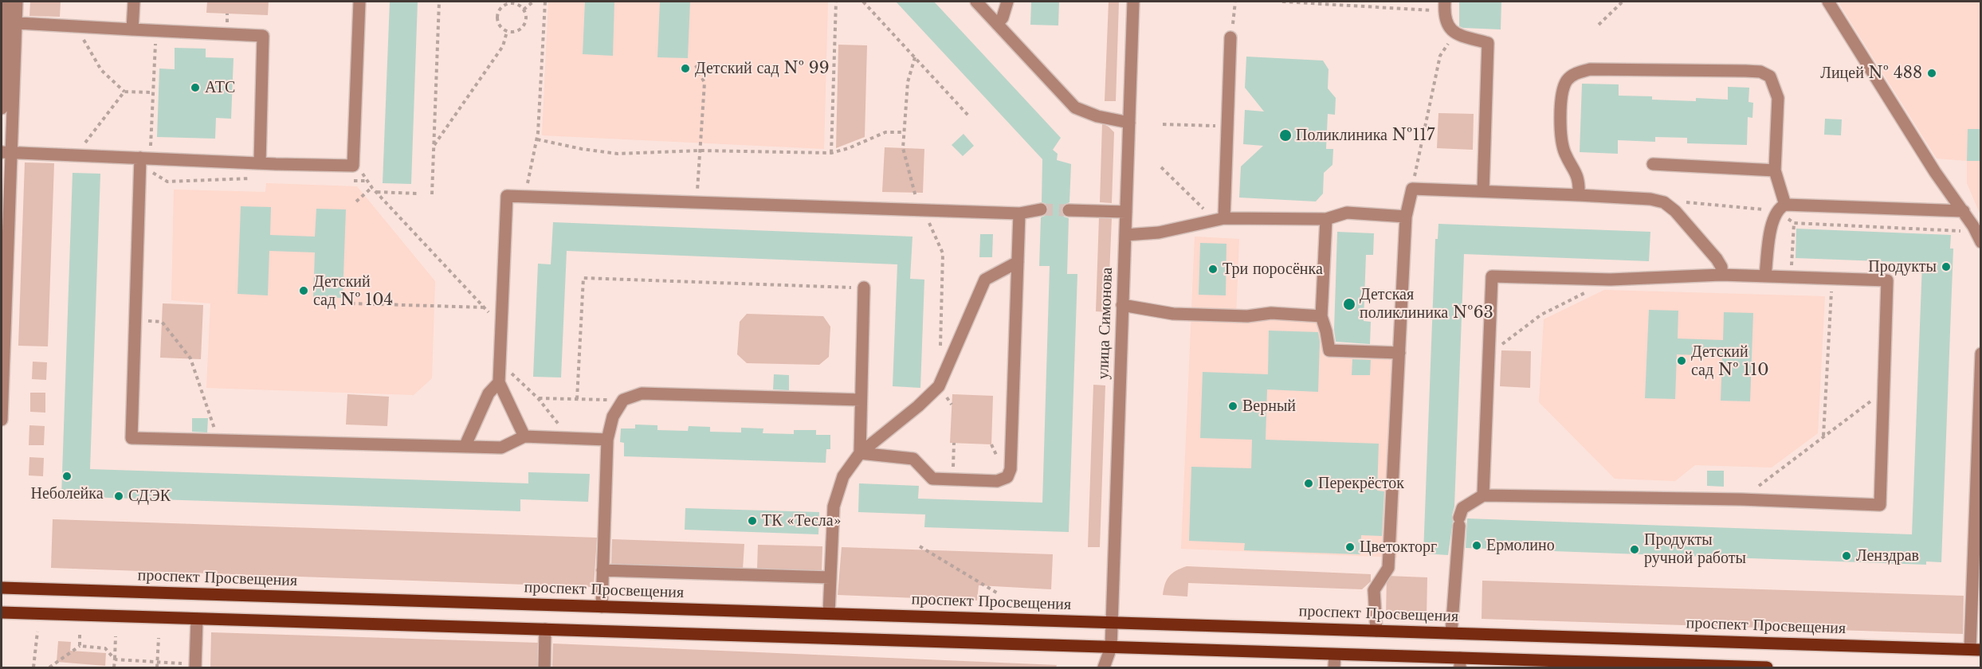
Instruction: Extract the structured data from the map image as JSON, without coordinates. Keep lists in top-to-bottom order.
{
  "streets": {
    "main road": ["проспект Просвещения"],
    "street": ["улица Симонова"]
  },
  "crossings": [
    ["улица Симонова", "проспект Просвещения"]
  ],
  "places": [
    "Детский сад № 99",
    "Лицей № 488",
    "АТС",
    "Поликлиника №117",
    "Продукты",
    "Три поросёнка",
    "Детский сад № 104",
    "Детская поликлиника №63",
    "Детский сад № 110",
    "Верный",
    "Неболейка",
    "Перекрёсток",
    "СДЭК",
    "ТК «Тесла»",
    "Ермолино",
    "Цветокторг",
    "Продукты ручной работы",
    "Ленздрав"
  ]
}
